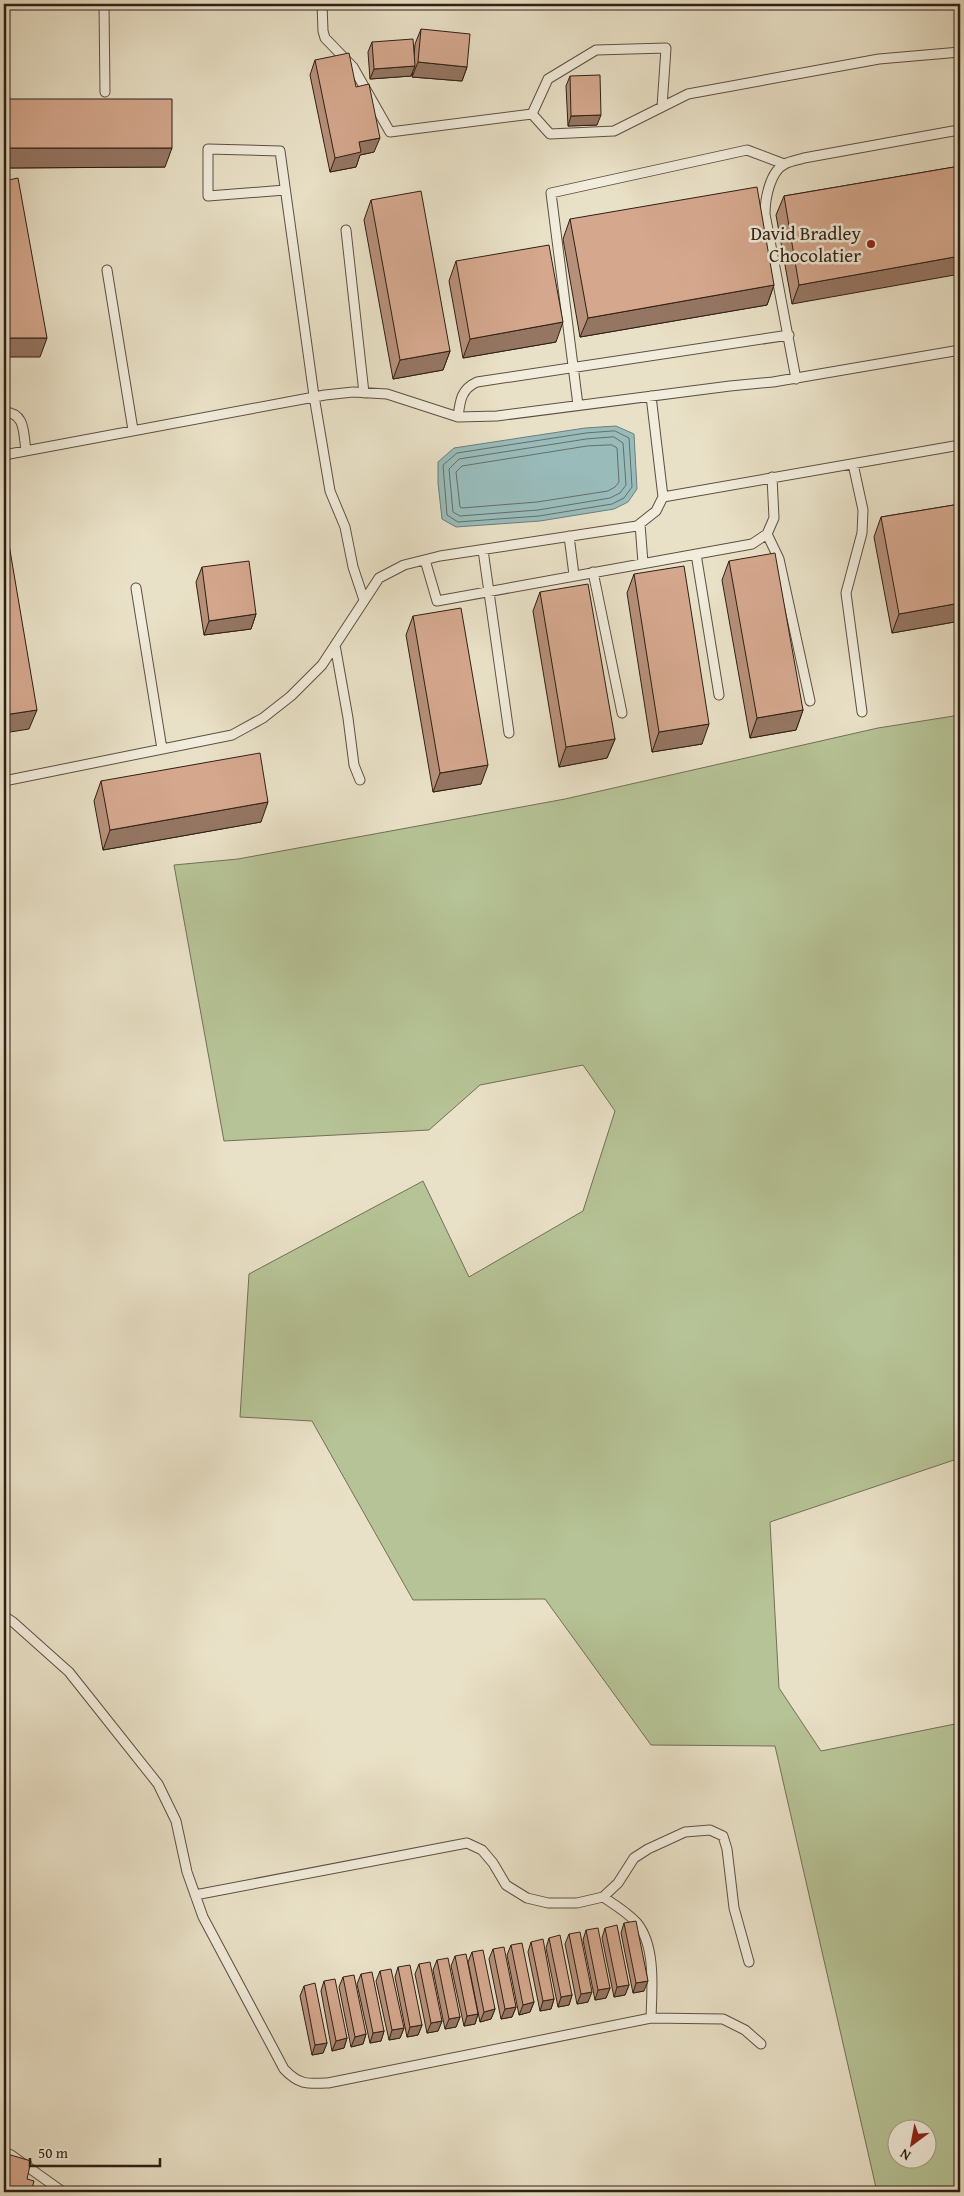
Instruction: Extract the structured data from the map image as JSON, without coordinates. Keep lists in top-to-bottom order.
{
  "places": ["David Bradley Chocolatier"],
  "scale_bar": "50 m",
  "north": "bottom left"
}
